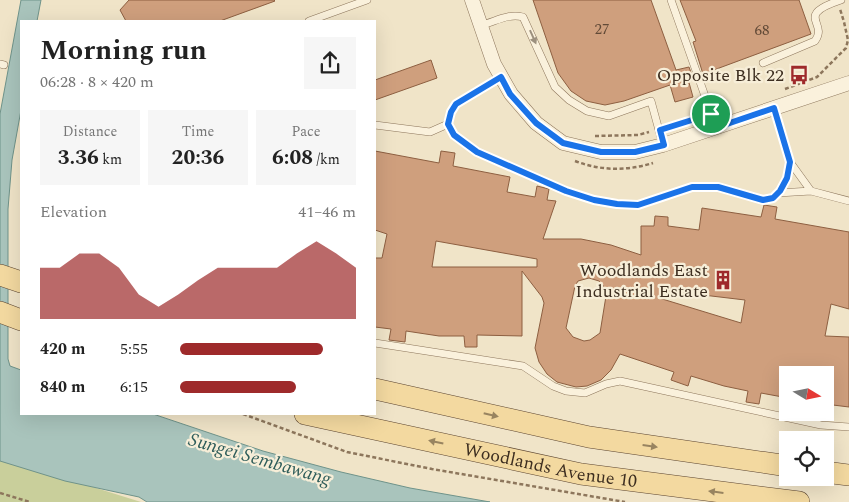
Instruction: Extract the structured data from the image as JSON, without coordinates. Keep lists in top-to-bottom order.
{
  "streets": {
    "main road": ["Woodlands Avenue 10"]
  },
  "water": ["Sungei Sembawang"],
  "places": {
    "bus stop": ["Opposite Blk 22"],
    "building": ["Woodlands East Industrial Estate"]
  },
  "house_numbers": ["27", "68"],
  "north": "right",
  "page": {
    "heading": ["Morning run", "06:28 · 8 × 420 m"],
    "stats": [
      ["Distance", "3.36 km"],
      ["Time", "20:36"],
      ["Pace", "6:08 /km"]
    ],
    "chart": ["Elevation", "41–46 m"],
    "list": [
      {
        "name": "420 m",
        "note": "5:55"
      },
      {
        "name": "840 m",
        "note": "6:15"
      }
    ]
  }
}
